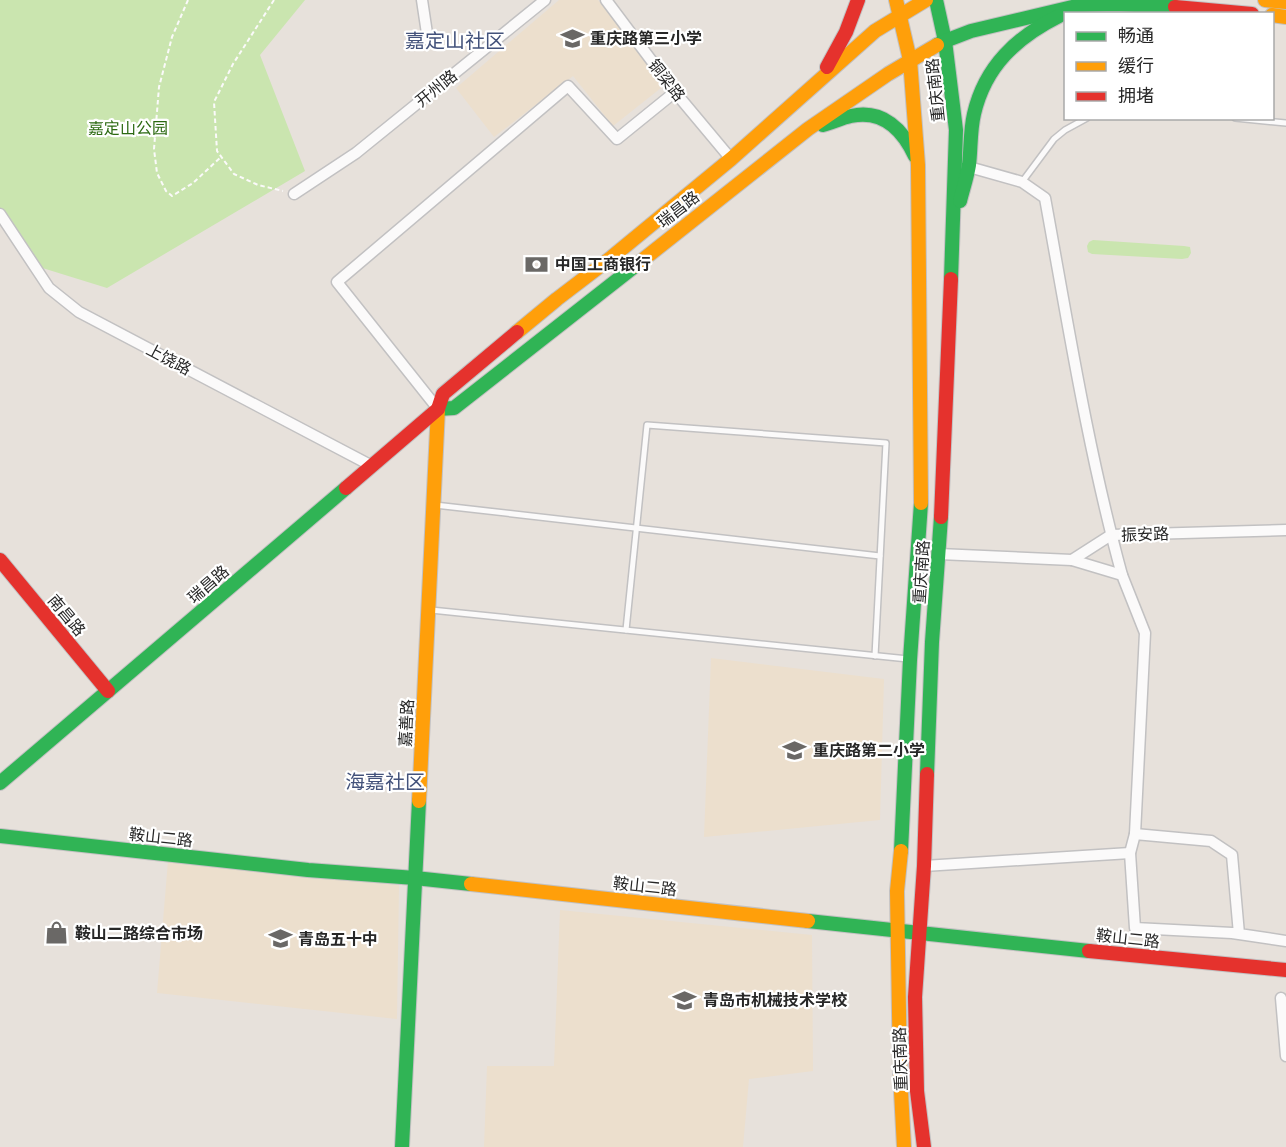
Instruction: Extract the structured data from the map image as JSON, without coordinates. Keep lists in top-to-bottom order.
{
  "streets": {
    "main road": [
      "重庆南路",
      "瑞昌路",
      "南昌路",
      "嘉善路",
      "鞍山二路"
    ],
    "street": [
      "铜梁路",
      "开州路",
      "上饶路",
      "振安路"
    ]
  },
  "crossings": [
    ["铜梁路", "瑞昌路"],
    ["重庆南路", "瑞昌路"],
    ["重庆南路", "鞍山二路"],
    ["瑞昌路", "上饶路"],
    ["瑞昌路", "南昌路"],
    ["瑞昌路", "嘉善路"],
    ["嘉善路", "鞍山二路"]
  ],
  "districts": ["嘉定山社区", "海嘉社区"],
  "parks": ["嘉定山公园"],
  "places": {
    "school or university": [
      "重庆路第三小学",
      "重庆路第二小学",
      "青岛五十中",
      "青岛市机械技术学校"
    ],
    "bank": ["中国工商银行"],
    "shop": ["鞍山二路综合市场"]
  },
  "legend": ["畅通", "缓行", "拥堵"]
}
